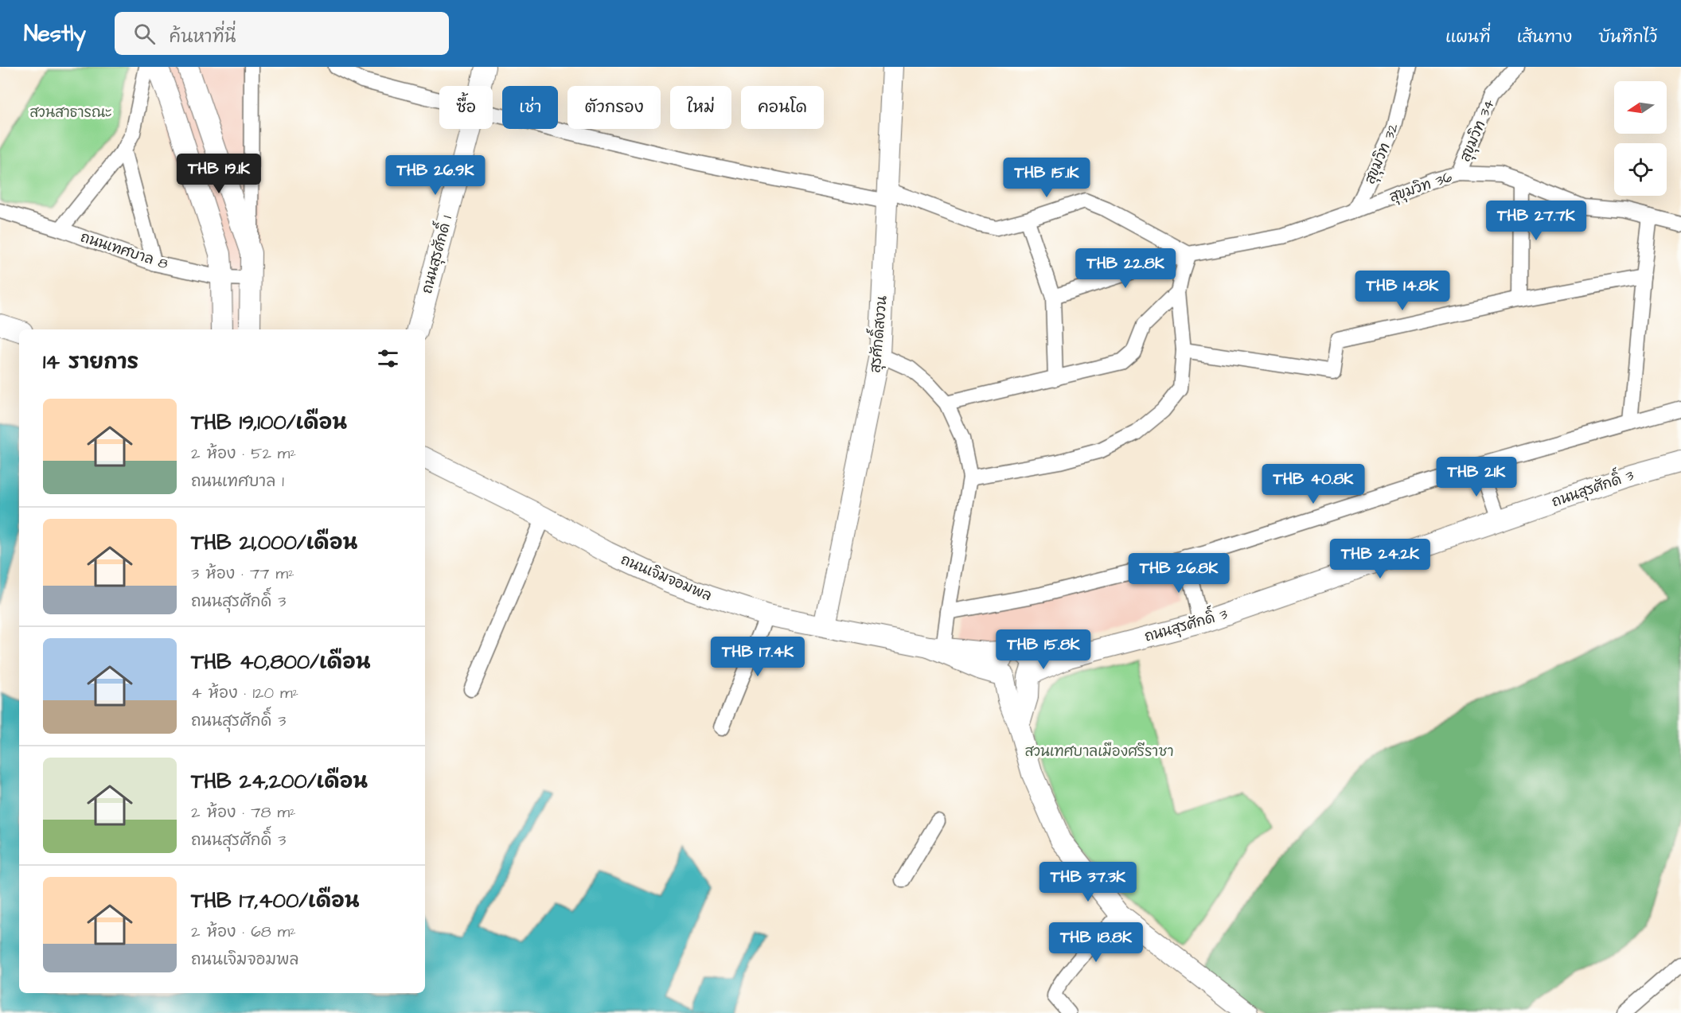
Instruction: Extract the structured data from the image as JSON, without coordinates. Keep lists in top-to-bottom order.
{
  "streets": {
    "main road": [
      "ถนนสุรศักดิ์ 1",
      "สุรศักดิ์สงวน",
      "ถนนสุรศักดิ์ 3",
      "ถนนเจิมจอมพล"
    ],
    "street": [
      "สุขุมวิท 34",
      "สุขุมวิท 32",
      "สุขุมวิท 36",
      "ถนนเทศบาล 8"
    ]
  },
  "crossings": [
    ["สุขุมวิท 34", "สุขุมวิท 36"],
    ["สุขุมวิท 32", "สุขุมวิท 36"],
    ["สุรศักดิ์สงวน", "ถนนเจิมจอมพล"],
    ["ถนนสุรศักดิ์ 3", "ถนนเจิมจอมพล"]
  ],
  "parks": ["สวนสาธารณะ", "สวนเทศบาลเมืองศรีราชา"],
  "north": "left",
  "page": {
    "header": "Nestly",
    "search": "ค้นหาที่นี่",
    "nav": ["แผนที่", "เส้นทาง", "บันทึกไว้"],
    "chip": [
      "ซื้อ",
      "เช่า",
      "ตัวกรอง",
      "ใหม่",
      "คอนโด"
    ],
    "price": [
      "THB 19.1K",
      "THB 26.9K",
      "THB 15.1K",
      "THB 27.7K",
      "THB 22.8K",
      "THB 14.8K",
      "THB 21K",
      "THB 40.8K",
      "THB 24.2K",
      "THB 26.8K",
      "THB 15.8K",
      "THB 17.4K",
      "THB 37.3K",
      "THB 18.8K"
    ],
    "heading": "14 รายการ",
    "list": [
      {
        "name": "THB 19,100/เดือน",
        "note": "2 ห้อง · 52 m² · ถนนเทศบาล 1"
      },
      {
        "name": "THB 21,000/เดือน",
        "note": "3 ห้อง · 77 m² · ถนนสุรศักดิ์ 3"
      },
      {
        "name": "THB 40,800/เดือน",
        "note": "4 ห้อง · 120 m² · ถนนสุรศักดิ์ 3"
      },
      {
        "name": "THB 24,200/เดือน",
        "note": "2 ห้อง · 78 m² · ถนนสุรศักดิ์ 3"
      },
      {
        "name": "THB 17,400/เดือน",
        "note": "2 ห้อง · 68 m² · ถนนเจิมจอมพล"
      }
    ]
  }
}
